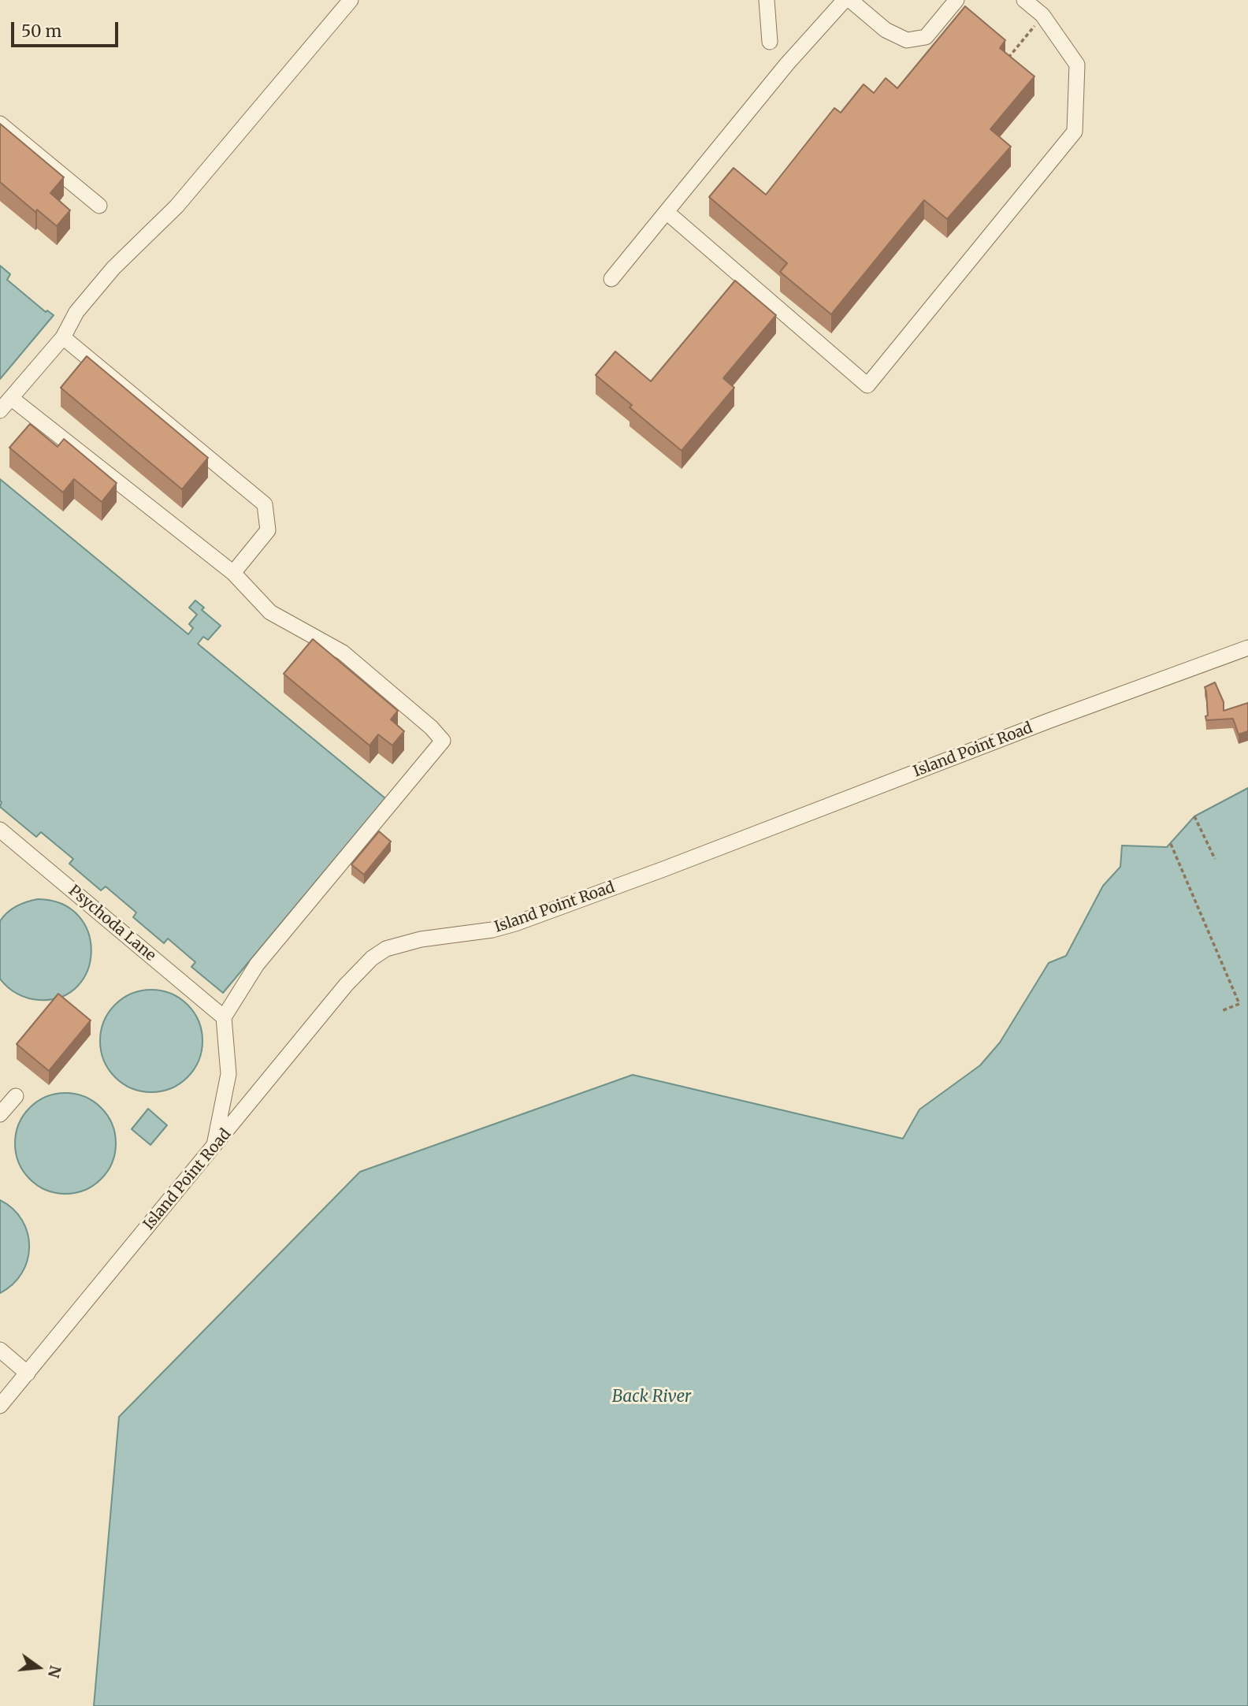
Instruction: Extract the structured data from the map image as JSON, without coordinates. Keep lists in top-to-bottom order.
{
  "streets": {
    "street": ["Island Point Road", "Psychoda Lane"]
  },
  "water": ["Back River"],
  "scale_bar": "50 m",
  "north": "right"
}
